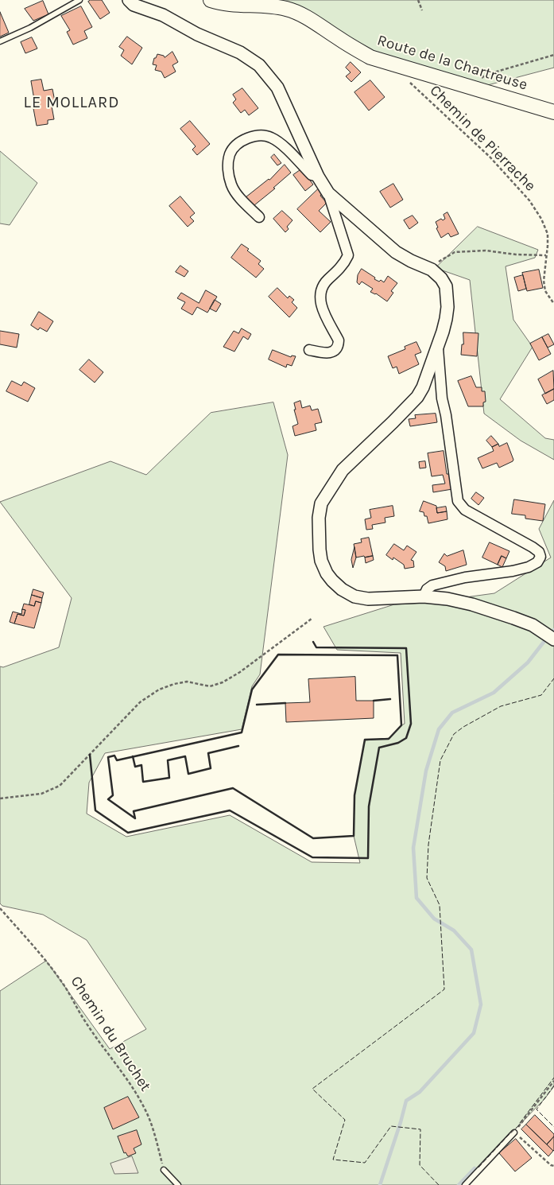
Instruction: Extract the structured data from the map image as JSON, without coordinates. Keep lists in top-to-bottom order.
{
  "streets": {
    "main road": ["Route de la Chartreuse"],
    "path": ["Chemin de Pierrache", "Chemin du Bruchet"]
  },
  "districts": ["LE MOLLARD"]
}
